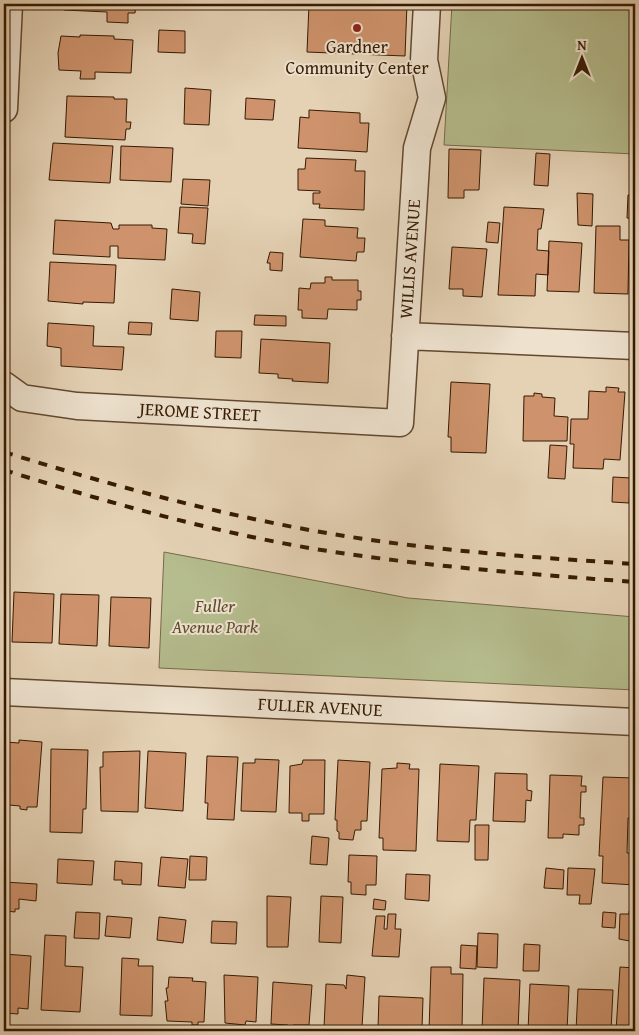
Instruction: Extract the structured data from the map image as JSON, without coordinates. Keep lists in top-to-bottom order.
{
  "streets": {
    "street": ["WILLIS AVENUE", "JEROME STREET", "FULLER AVENUE"]
  },
  "crossings": [
    ["WILLIS AVENUE", "JEROME STREET"]
  ],
  "parks": ["Fuller Avenue Park"],
  "places": ["Gardner Community Center"],
  "north": "top"
}
